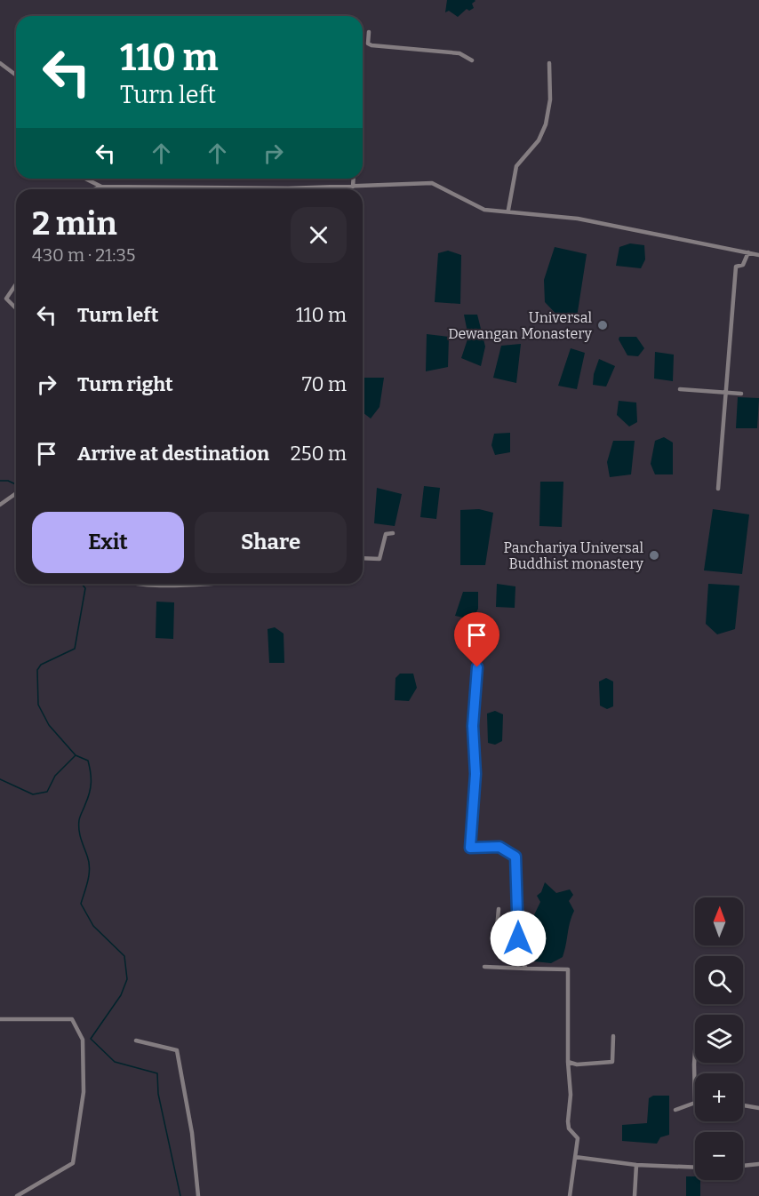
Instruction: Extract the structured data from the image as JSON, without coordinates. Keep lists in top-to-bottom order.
{
  "places": ["Universal Dewangan Monastery", "Panchariya Universal Buddhist monastery"],
  "north": "top",
  "page": {
    "turn": ["110 m", "Turn left"],
    "heading": ["2 min", "430 m · 21:35"],
    "list": [
      {
        "name": "Turn left",
        "value": "110 m"
      },
      {
        "name": "Turn right",
        "value": "70 m"
      },
      {
        "name": "Arrive at destination",
        "value": "250 m"
      }
    ],
    "buttons": ["Exit", "Share"],
    "map_buttons": ["+", "−"]
  }
}
